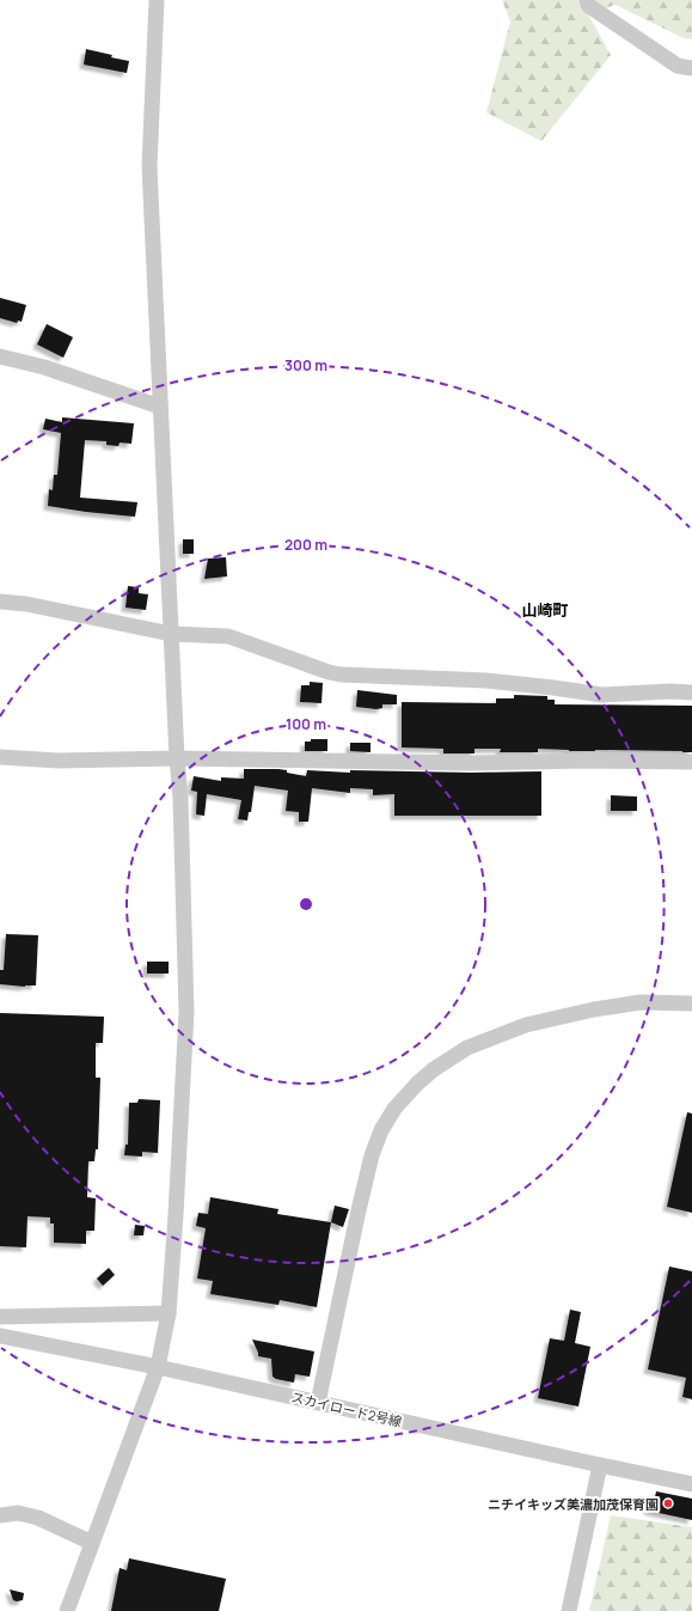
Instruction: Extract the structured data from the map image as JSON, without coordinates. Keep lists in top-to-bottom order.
{
  "streets": {
    "street": ["スカイロード2号線"]
  },
  "districts": ["山崎町"],
  "places": ["ニチイキッズ美濃加茂保育園"],
  "rings": ["300 m", "200 m", "100 m"]
}
